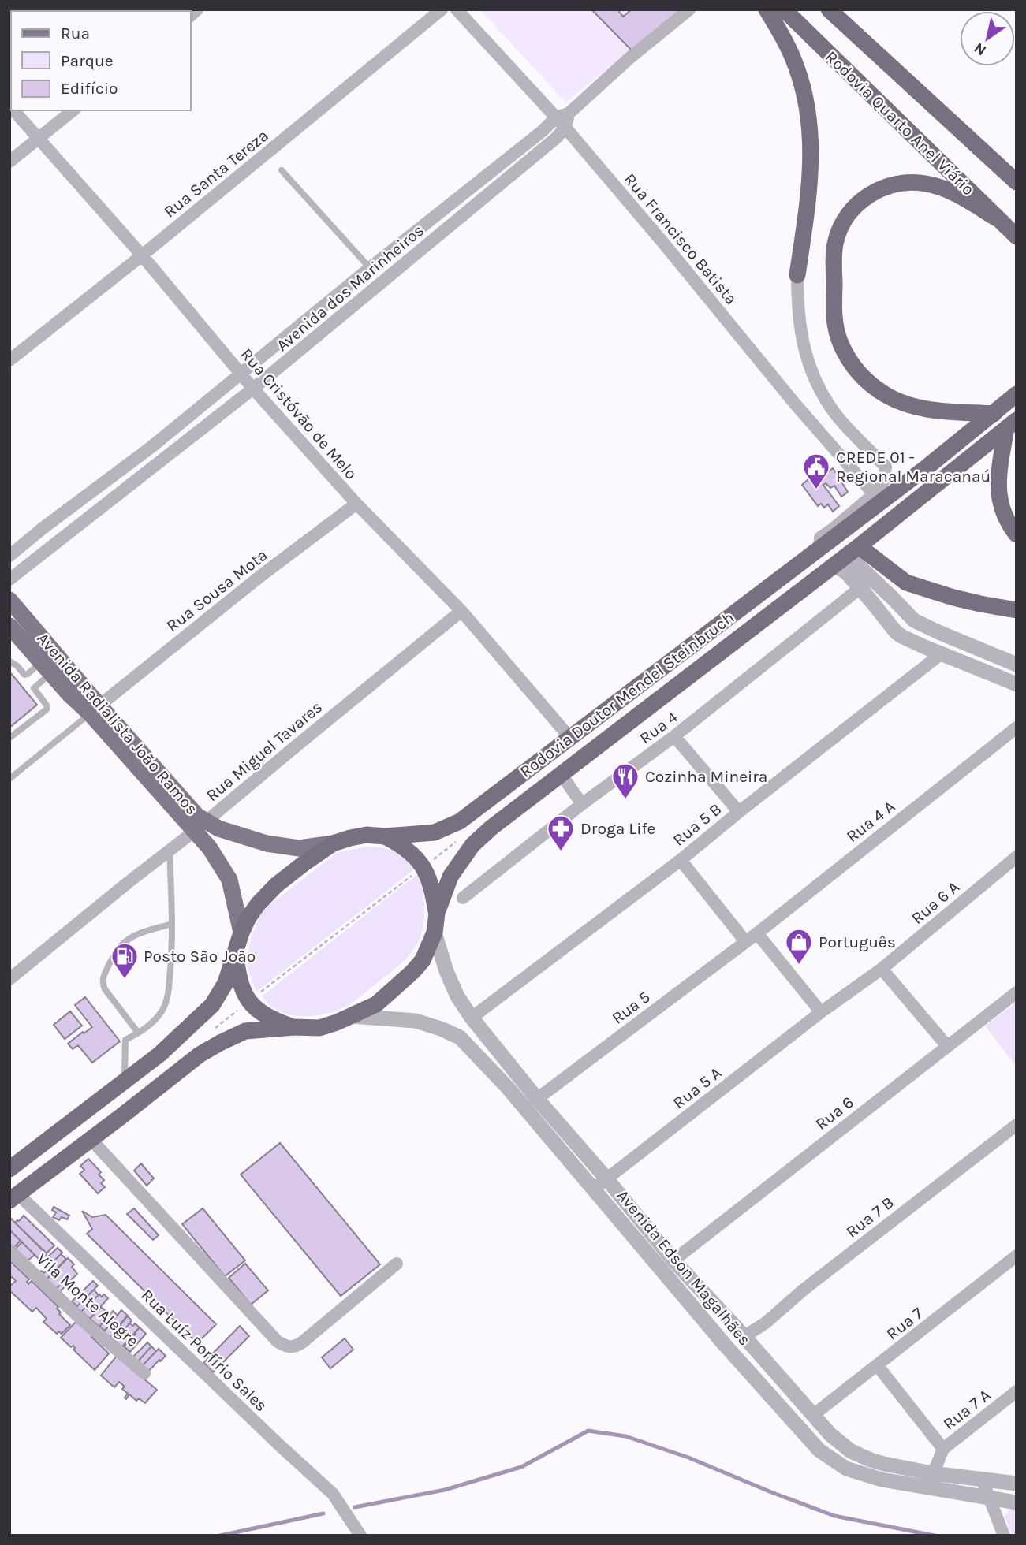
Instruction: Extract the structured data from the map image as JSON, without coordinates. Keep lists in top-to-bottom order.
{
  "streets": {
    "highway": ["Rodovia Quarto Anel Viário", "Rodovia Doutor Mendel Steinbruch"],
    "main road": ["Avenida Radialista João Ramos"],
    "street": [
      "Rua Santa Tereza",
      "Rua Francisco Batista",
      "Avenida dos Marinheiros",
      "Rua Cristóvão de Melo",
      "Rua Sousa Mota",
      "Rua 4",
      "Rua Miguel Tavares",
      "Rua 4 A",
      "Rua 5 B",
      "Rua 6 A",
      "Rua 5",
      "Rua 5 A",
      "Rua 6",
      "Rua 7 B",
      "Avenida Edson Magalhães",
      "Vila Monte Alegre",
      "Rua 7",
      "Rua Luíz Porfírio Sales",
      "Rua 7 A"
    ]
  },
  "crossings": [
    ["Rua Santa Tereza", "Rua Cristóvão de Melo"],
    ["Rua Francisco Batista", "Avenida dos Marinheiros"],
    ["Avenida dos Marinheiros", "Rua Cristóvão de Melo"],
    ["Rua Cristóvão de Melo", "Rua Sousa Mota"],
    ["Rua Cristóvão de Melo", "Rodovia Doutor Mendel Steinbruch"],
    ["Rua Cristóvão de Melo", "Rua Miguel Tavares"],
    ["Rua Sousa Mota", "Avenida Radialista João Ramos"],
    ["Rodovia Doutor Mendel Steinbruch", "Avenida Radialista João Ramos"],
    ["Rodovia Doutor Mendel Steinbruch", "Avenida Edson Magalhães"],
    ["Avenida Radialista João Ramos", "Rua Miguel Tavares"],
    ["Avenida Radialista João Ramos", "Avenida Edson Magalhães"],
    ["Rua 4 A", "Rua 5"],
    ["Rua 5 B", "Avenida Edson Magalhães"],
    ["Rua 6 A", "Rua 5 A"],
    ["Rua 5", "Avenida Edson Magalhães"],
    ["Rua 5 A", "Avenida Edson Magalhães"],
    ["Rua 6", "Avenida Edson Magalhães"],
    ["Rua 7 B", "Avenida Edson Magalhães"],
    ["Avenida Edson Magalhães", "Rua 7"],
    ["Avenida Edson Magalhães", "Rua 7 A"]
  ],
  "places": {
    "public building": ["CREDE 01 - Regional Maracanaú"],
    "restaurant": ["Cozinha Mineira"],
    "pharmacy": ["Droga Life"],
    "shop": ["Português"],
    "fuel station": ["Posto São João"]
  },
  "legend": ["Rua", "Parque", "Edifício"],
  "north": "bottom left"
}
